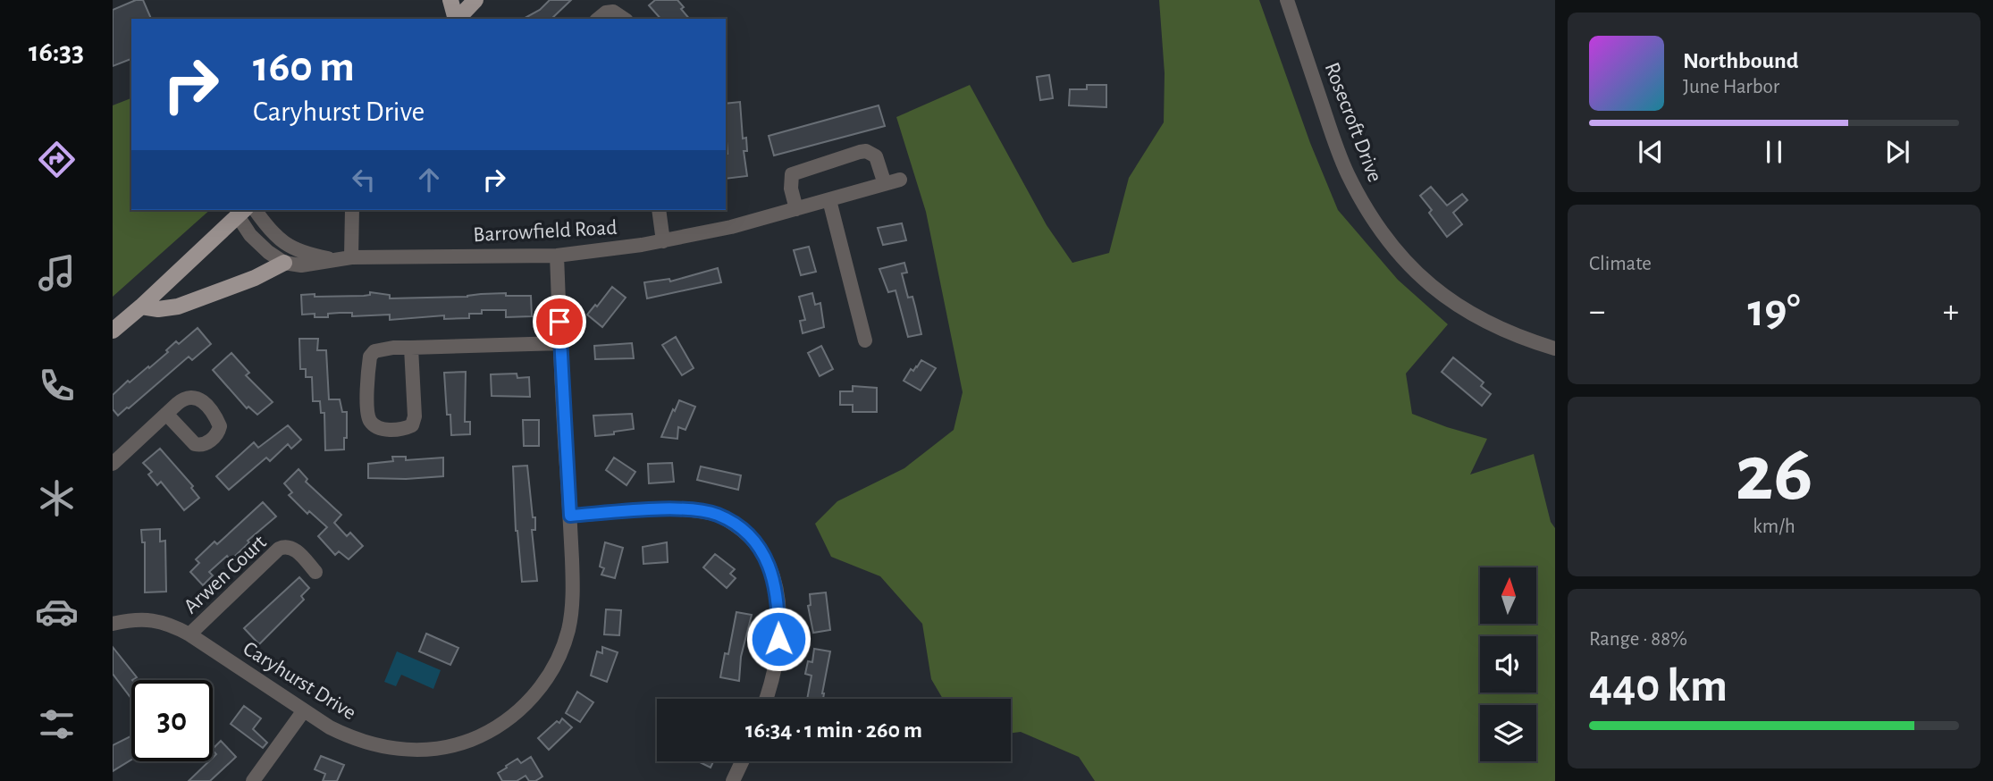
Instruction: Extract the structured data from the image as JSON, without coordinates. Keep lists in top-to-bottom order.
{
  "streets": {
    "street": [
      "Rosecroft Drive",
      "Barrowfield Road",
      "Arwen Court",
      "Caryhurst Drive"
    ]
  },
  "crossings": [
    ["Barrowfield Road", "Caryhurst Drive"],
    ["Arwen Court", "Caryhurst Drive"]
  ],
  "north": "top",
  "page": {
    "tabs": "16:33",
    "turn": ["160 m", "Caryhurst Drive"],
    "song": ["Northbound", "June Harbor"],
    "tile": [
      "Climate",
      ["26", "km/h"],
      ["Range · 88%", "440 km"]
    ],
    "heat": ["−", "19°", "+"],
    "limit": "30",
    "trip": "16:34 · 1 min · 260 m"
  }
}
